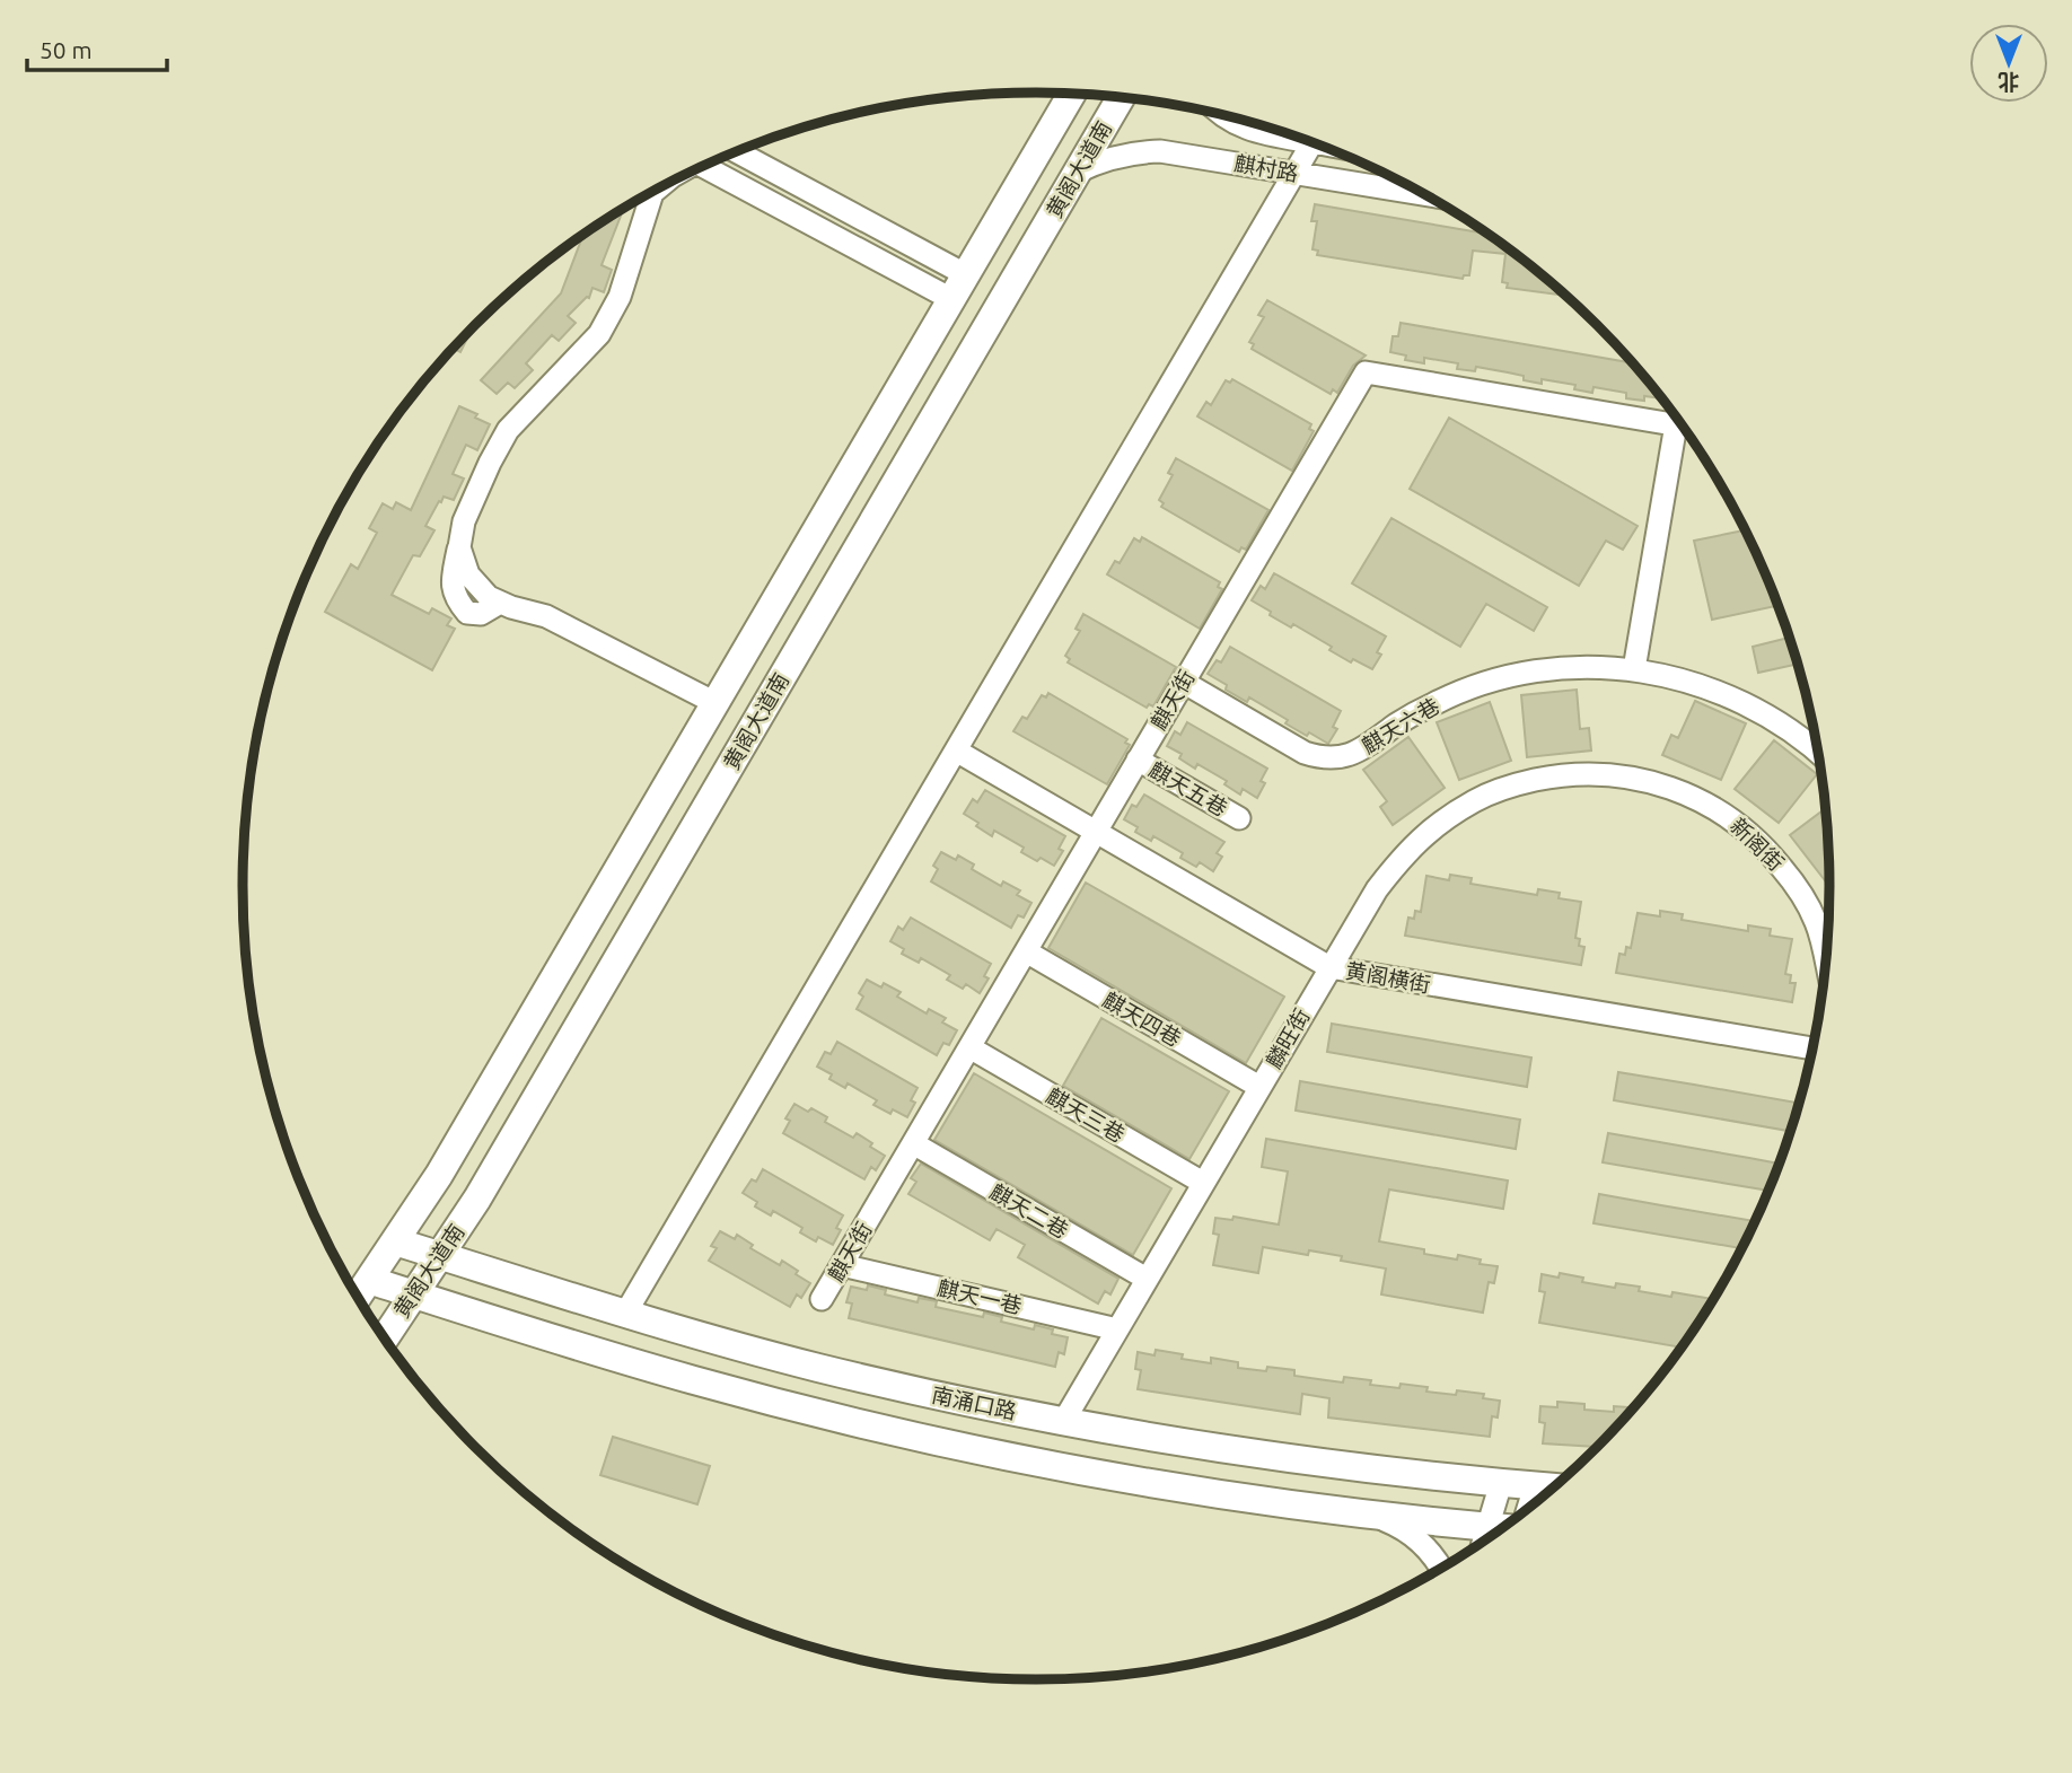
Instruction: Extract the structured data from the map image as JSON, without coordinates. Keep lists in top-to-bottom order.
{
  "streets": {
    "main road": ["黄阁大道南", "南涌口路"],
    "street": [
      "麒村路",
      "麒天街",
      "麒天六巷",
      "麒天五巷",
      "新阁街",
      "黄阁横街",
      "麒天四巷",
      "麟旺街",
      "麒天三巷",
      "麒天二巷",
      "麒天一巷"
    ]
  },
  "crossings": [
    ["麒村路", "黄阁大道南"],
    ["黄阁大道南", "南涌口路"],
    ["麒天街", "麒天六巷"],
    ["麒天街", "麒天五巷"],
    ["麒天街", "黄阁横街"],
    ["麒天街", "麒天四巷"],
    ["麒天街", "麒天三巷"],
    ["麒天街", "麒天二巷"],
    ["麒天街", "麒天一巷"],
    ["新阁街", "麟旺街"],
    ["黄阁横街", "麟旺街"],
    ["麒天四巷", "麟旺街"],
    ["麟旺街", "麒天三巷"],
    ["麟旺街", "麒天二巷"],
    ["麟旺街", "麒天一巷"],
    ["麟旺街", "南涌口路"]
  ],
  "scale_bar": "50 m",
  "north": "bottom"
}
